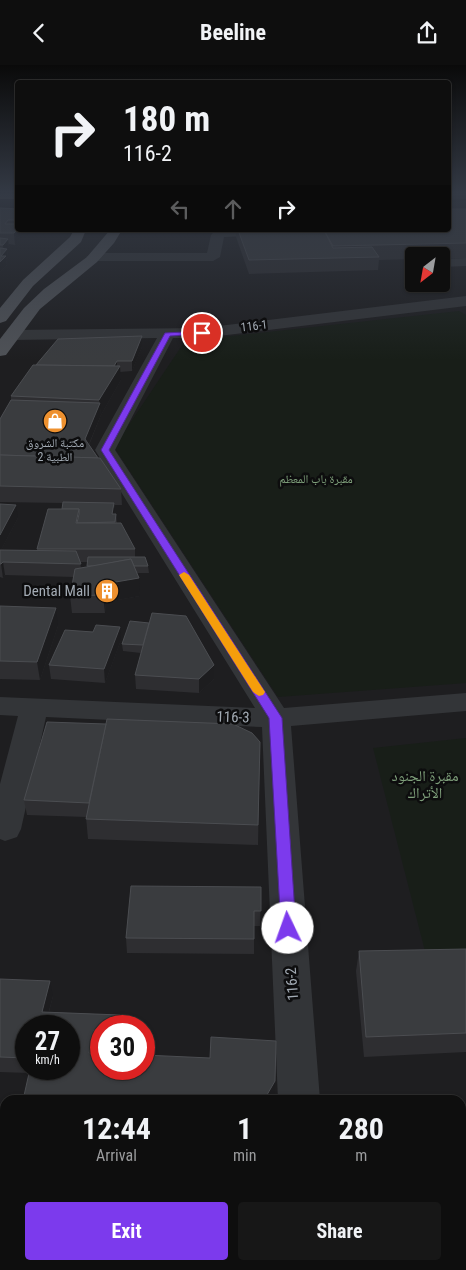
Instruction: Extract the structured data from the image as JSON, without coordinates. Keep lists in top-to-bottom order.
{
  "streets": {
    "street": ["116-1", "116-3", "116-2"]
  },
  "crossings": [
    ["116-1", "116-2"],
    ["116-3", "116-2"]
  ],
  "parks": ["مقبرة باب المعظم", "مقبرة الجنود الأتراك"],
  "places": {
    "shop": ["مكتبة الشروق الطبية 2"],
    "building": ["Dental Mall"]
  },
  "north": "bottom left",
  "page": {
    "header": "Beeline",
    "turn": ["180 m", "116-2"],
    "speed": "27 km/h",
    "limit": "30",
    "eta": [
      "12:44",
      "Arrival",
      "1",
      "min",
      "280",
      "m"
    ],
    "buttons": ["Exit", "Share"]
  }
}
